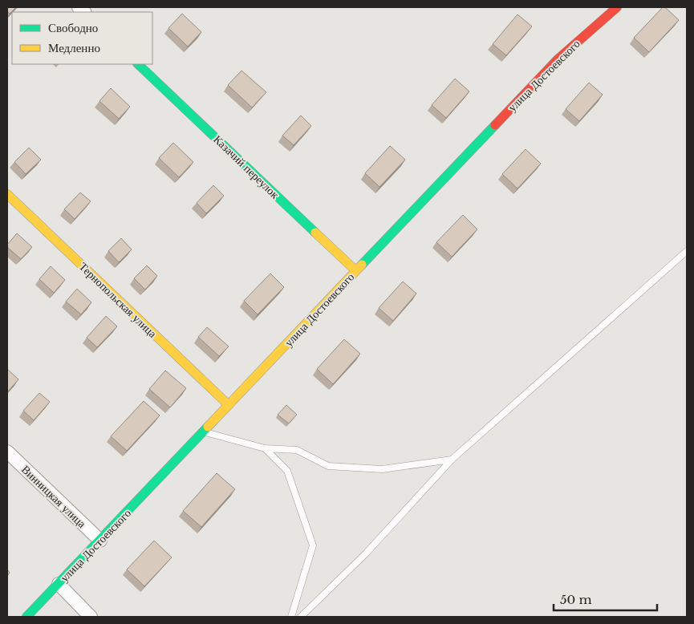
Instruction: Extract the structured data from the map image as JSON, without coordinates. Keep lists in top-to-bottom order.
{
  "streets": {
    "street": [
      "улица Достоевского",
      "Казачий переулок",
      "Тернопольская улица",
      "Винницкая улица"
    ]
  },
  "crossings": [
    ["улица Достоевского", "Казачий переулок"],
    ["улица Достоевского", "Тернопольская улица"],
    ["улица Достоевского", "Винницкая улица"]
  ],
  "legend": ["Свободно", "Медленно"],
  "scale_bar": "50 m"
}
